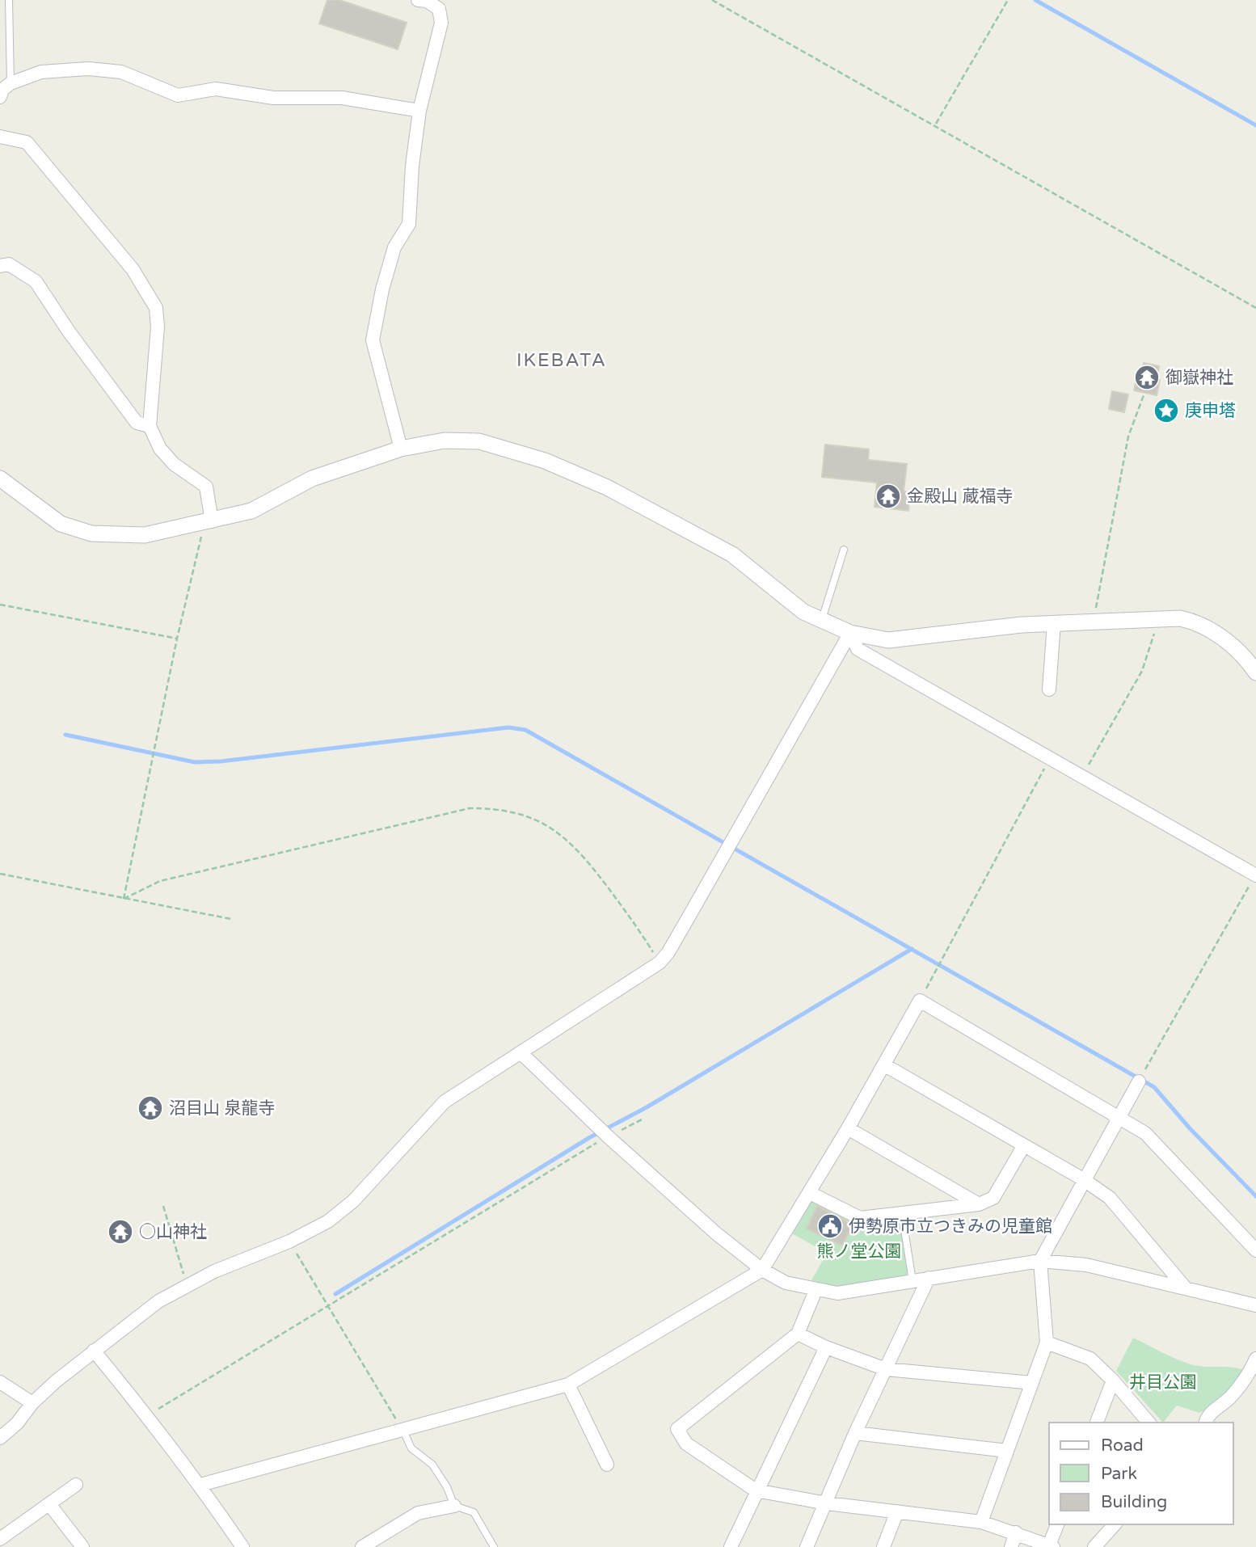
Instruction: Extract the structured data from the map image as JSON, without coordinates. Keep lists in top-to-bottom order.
{
  "districts": ["IKEBATA"],
  "parks": ["熊ノ堂公園", "井目公園"],
  "places": {
    "temple": [
      "御嶽神社",
      "金殿山 蔵福寺",
      "沼目山 泉龍寺",
      "○山神社"
    ],
    "place": ["庚申塔"],
    "public building": ["伊勢原市立つきみの児童館"]
  },
  "legend": ["Road", "Park", "Building"]
}
